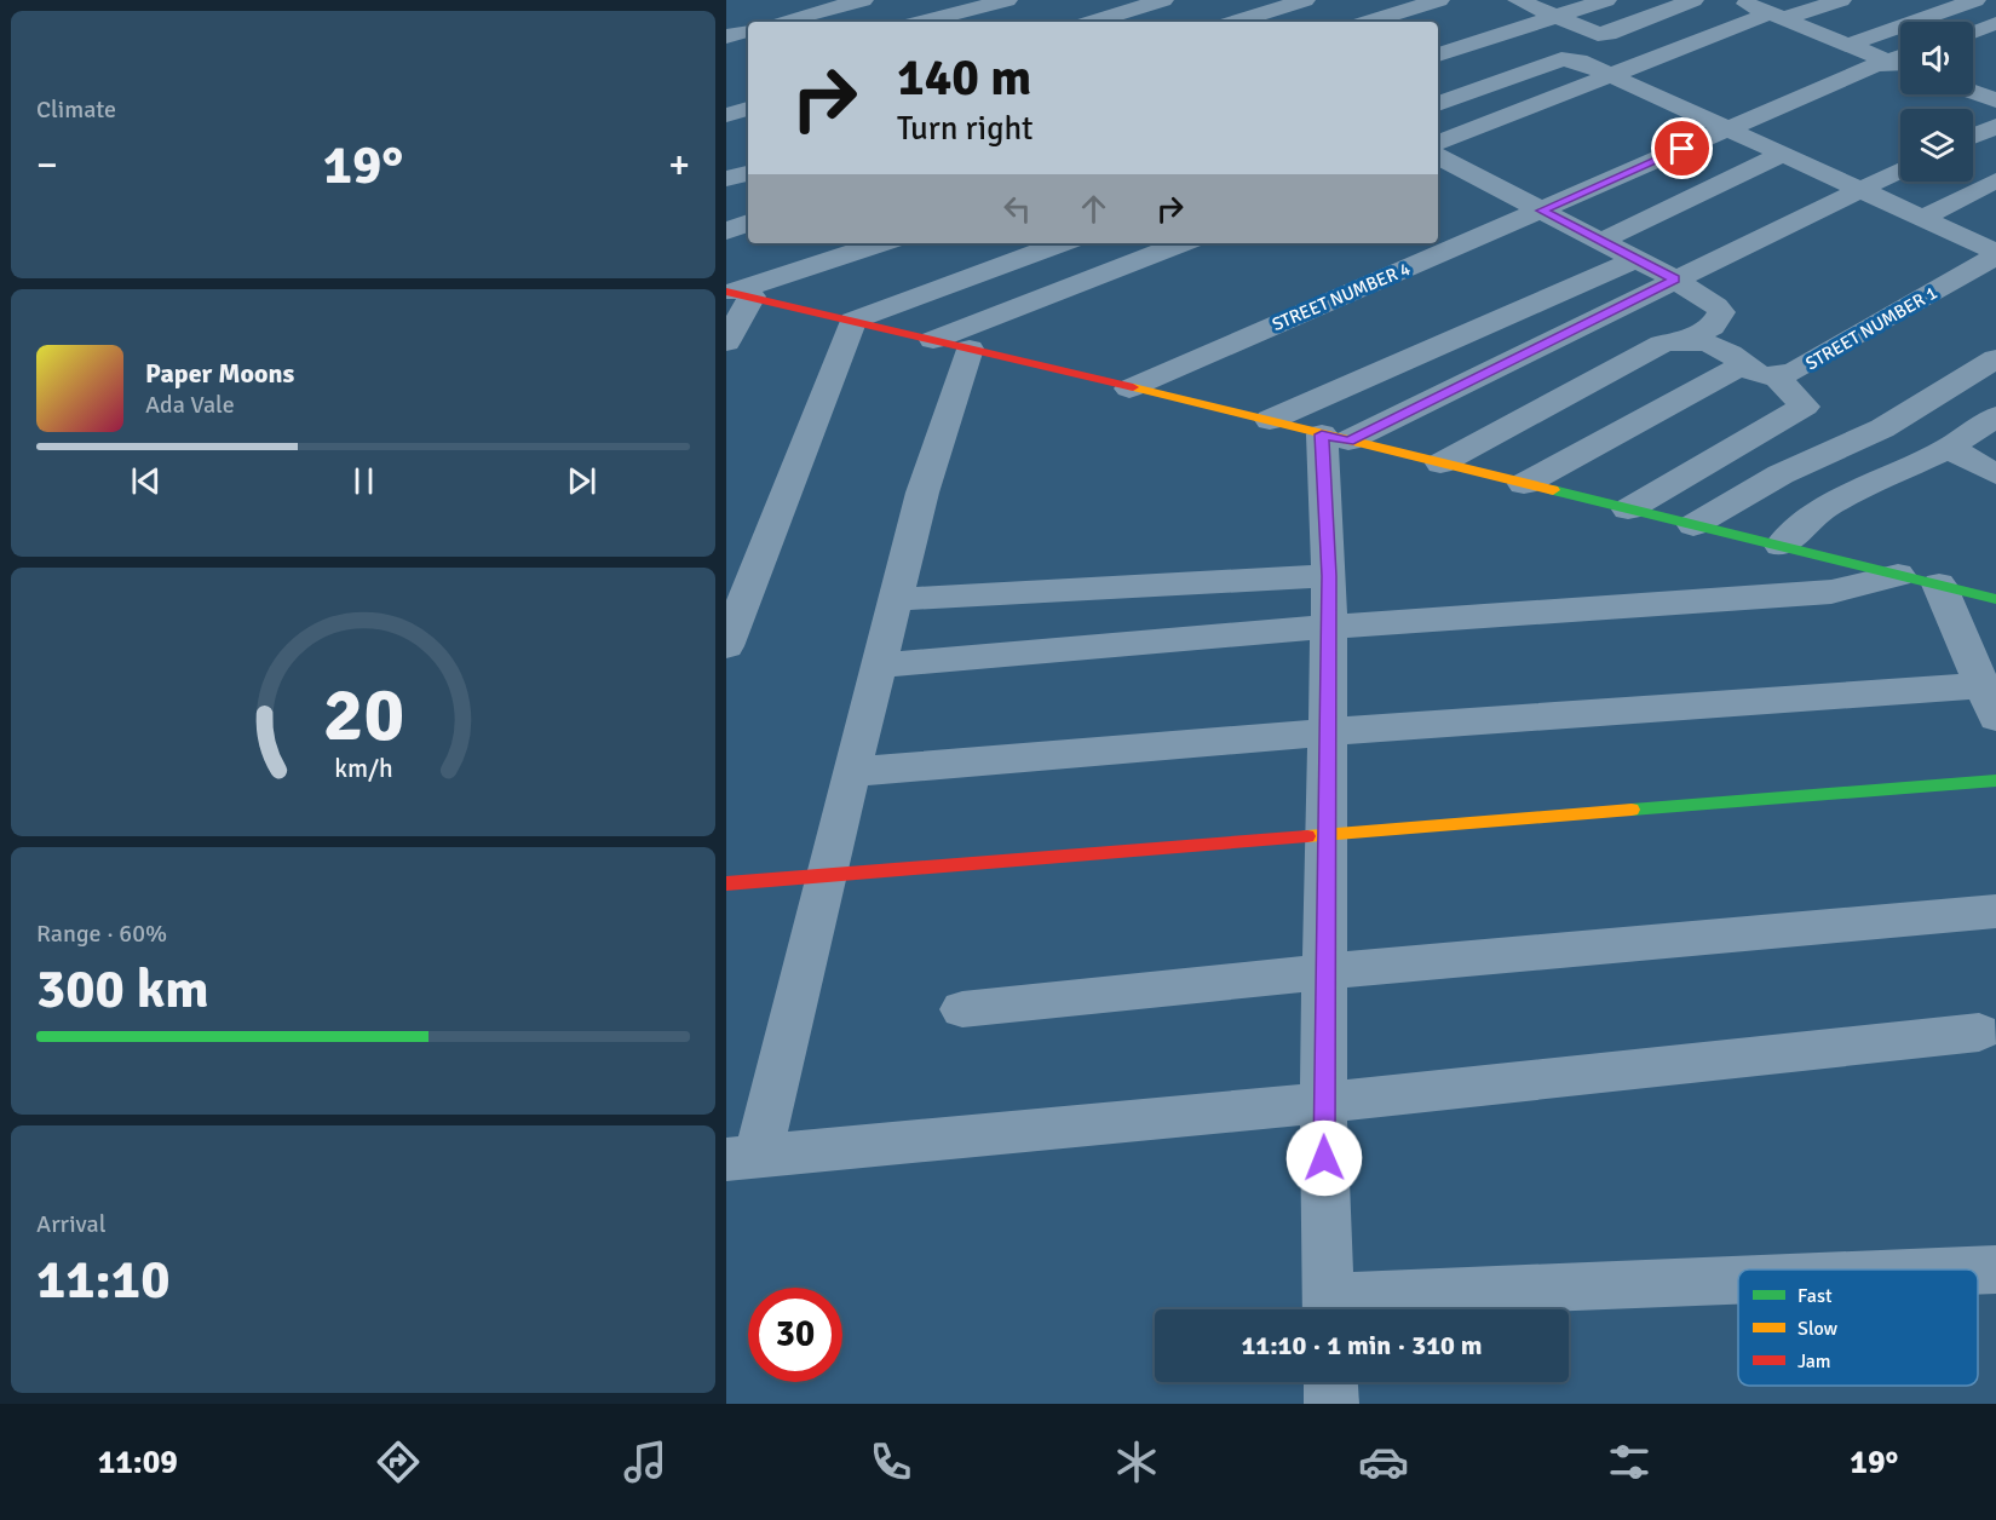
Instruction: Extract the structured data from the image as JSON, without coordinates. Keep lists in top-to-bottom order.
{
  "streets": {
    "street": ["STREET NUMBER 4", "STREET NUMBER 1"]
  },
  "legend": ["Fast", "Slow", "Jam"],
  "page": {
    "tile": [
      "Climate",
      ["Range · 60%", "300 km"],
      ["Arrival", "11:10"]
    ],
    "turn": ["140 m", "Turn right"],
    "heat": ["−", "19°", "+"],
    "song": ["Paper Moons", "Ada Vale"],
    "limit": "30",
    "trip": "11:10 · 1 min · 310 m",
    "tabs": ["11:09", "19°"],
    "gauge": ["20", "km/h"]
  }
}
